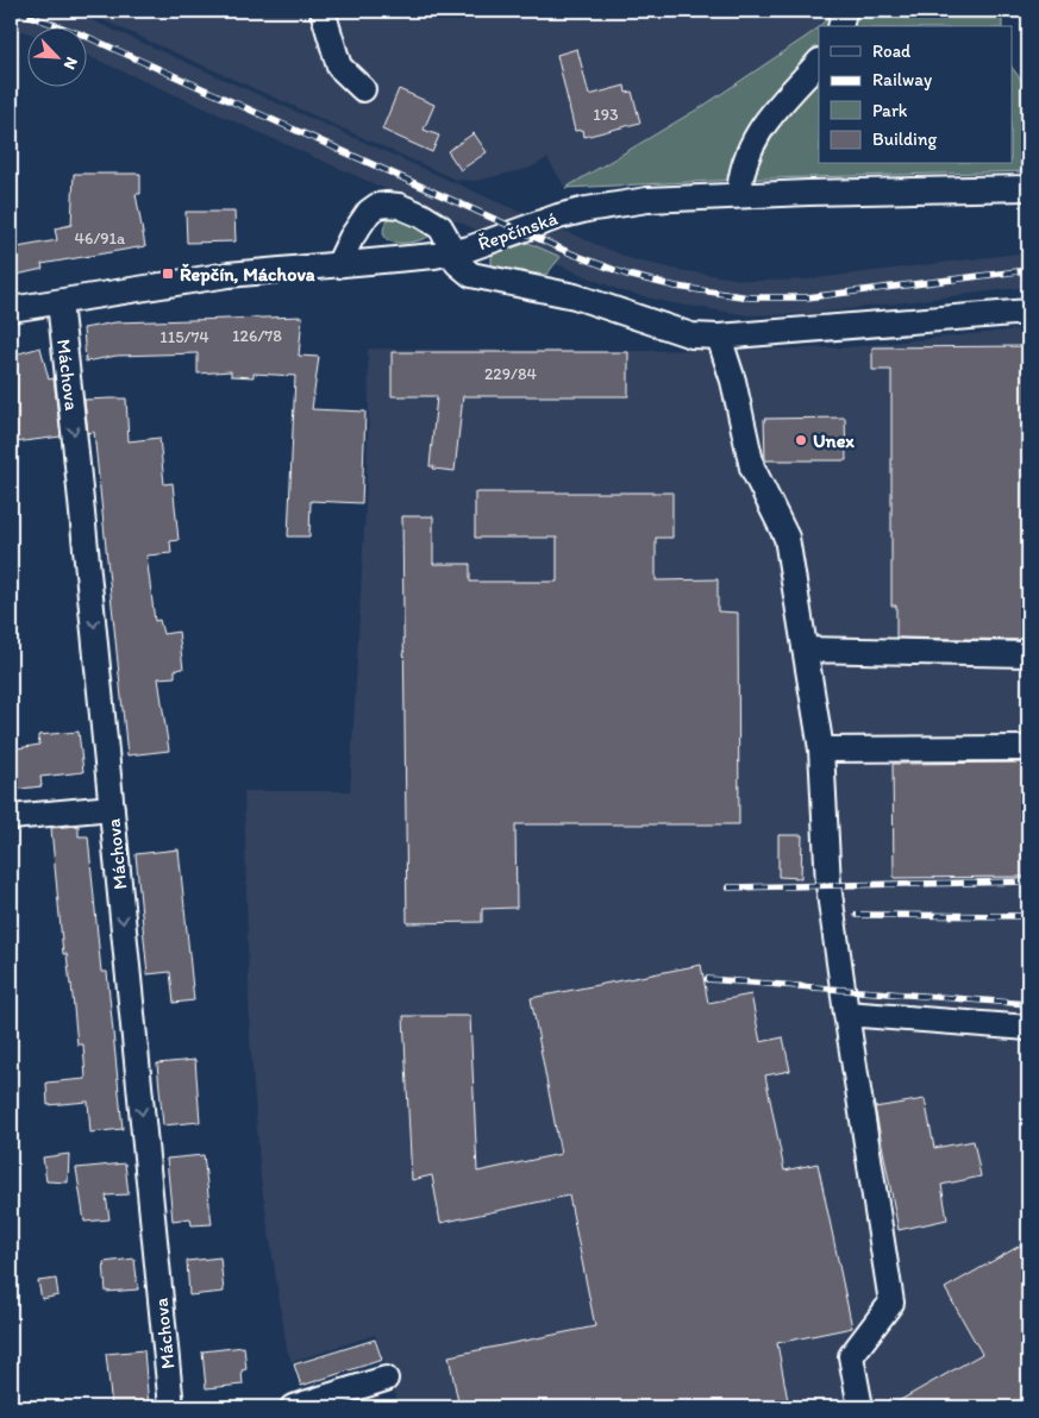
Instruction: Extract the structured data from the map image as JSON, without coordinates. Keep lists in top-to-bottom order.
{
  "streets": {
    "street": ["Řepčínská", "Máchova"]
  },
  "crossings": [
    ["Řepčínská", "Máchova"]
  ],
  "one_way": ["Máchova"],
  "places": {
    "transit": ["Řepčín, Máchova"],
    "other": ["Unex"]
  },
  "house_numbers": [
    "193",
    "46/91a",
    "126/78",
    "115/74",
    "229/84"
  ],
  "legend": [
    "Road",
    "Railway",
    "Park",
    "Building"
  ],
  "north": "bottom right"
}
